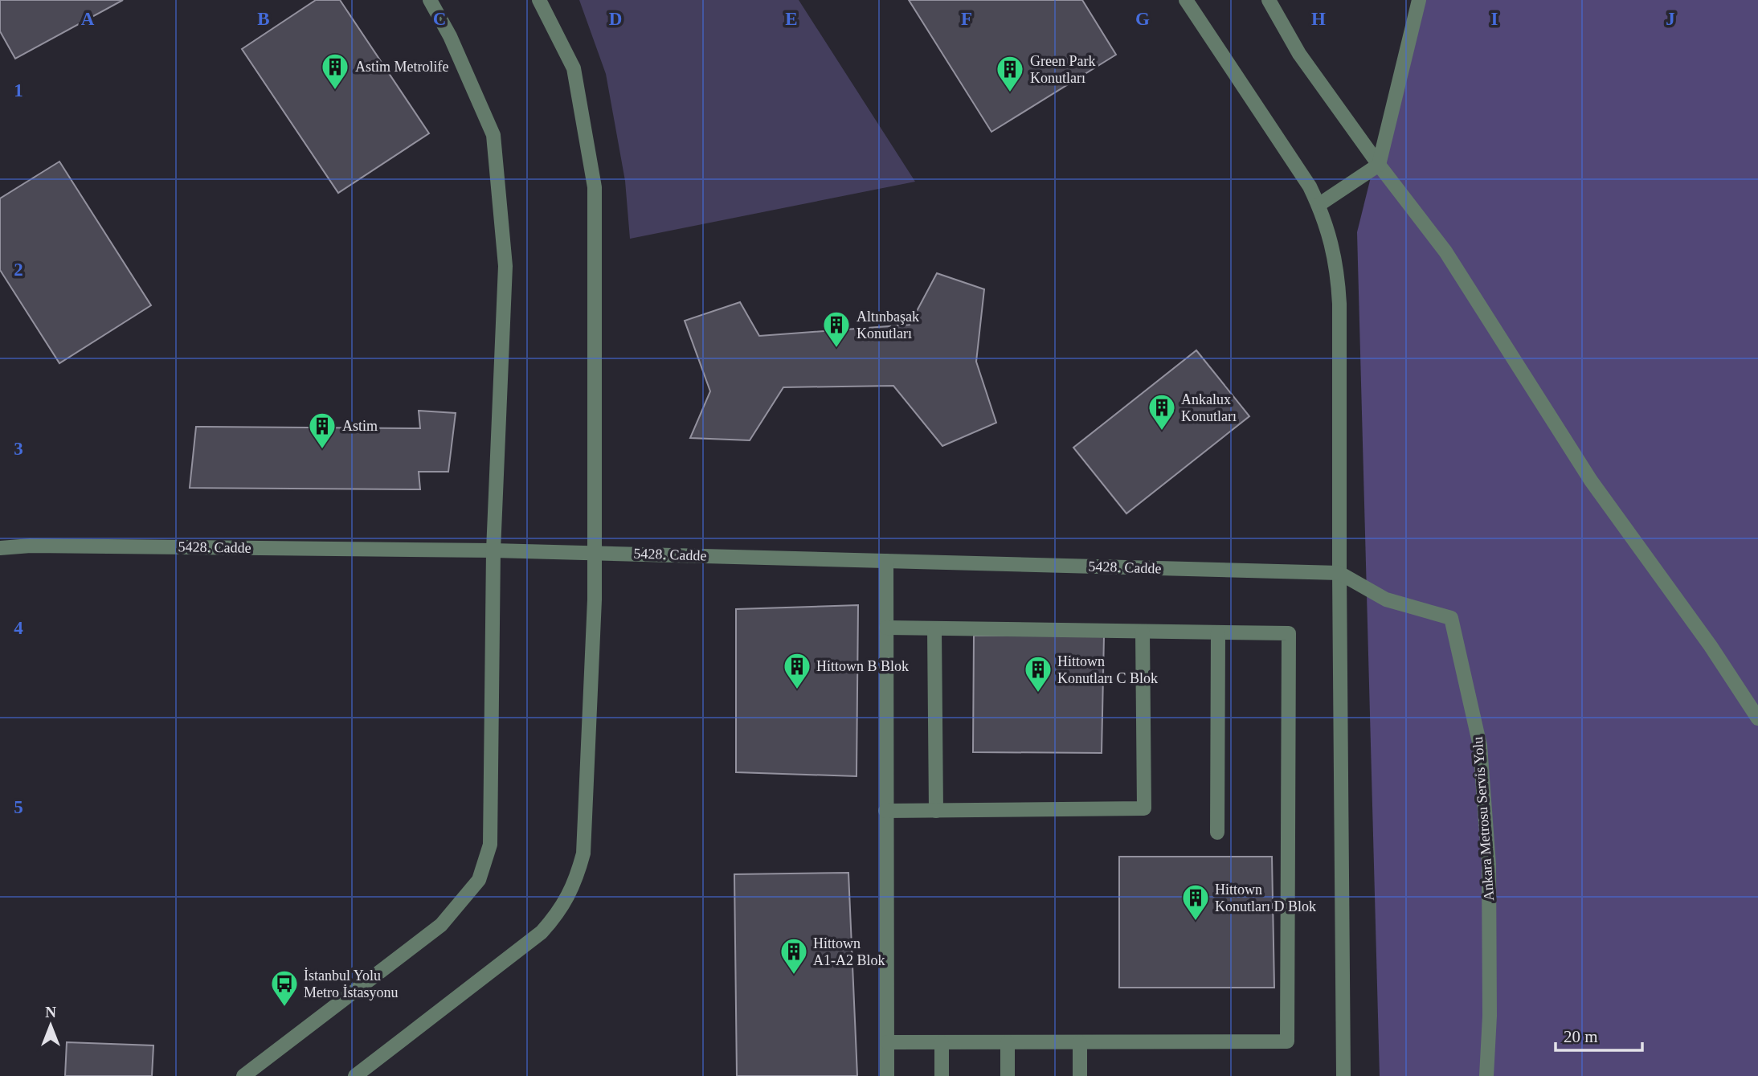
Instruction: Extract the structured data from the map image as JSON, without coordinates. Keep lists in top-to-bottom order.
{
  "streets": {
    "street": ["5428. Cadde", "Ankara Metrosu Servis Yolu"]
  },
  "crossings": [
    ["5428. Cadde", "Ankara Metrosu Servis Yolu"]
  ],
  "places": {
    "building": [
      "Astim Metrolife",
      "Green Park Konutları",
      "Altınbaşak Konutları",
      "Ankalux Konutları",
      "Astim",
      "Hittown B Blok",
      "Hittown Konutları C Blok",
      "Hittown Konutları D Blok",
      "Hittown A1-A2 Blok"
    ],
    "bus stop": ["İstanbul Yolu Metro İstasyonu"]
  },
  "scale_bar": "20 m",
  "north": "top",
  "grid": {
    "columns": [
      "A",
      "B",
      "C",
      "D",
      "E",
      "F",
      "G",
      "H",
      "I",
      "J"
    ],
    "rows": [
      "1",
      "2",
      "3",
      "4",
      "5"
    ]
  }
}
